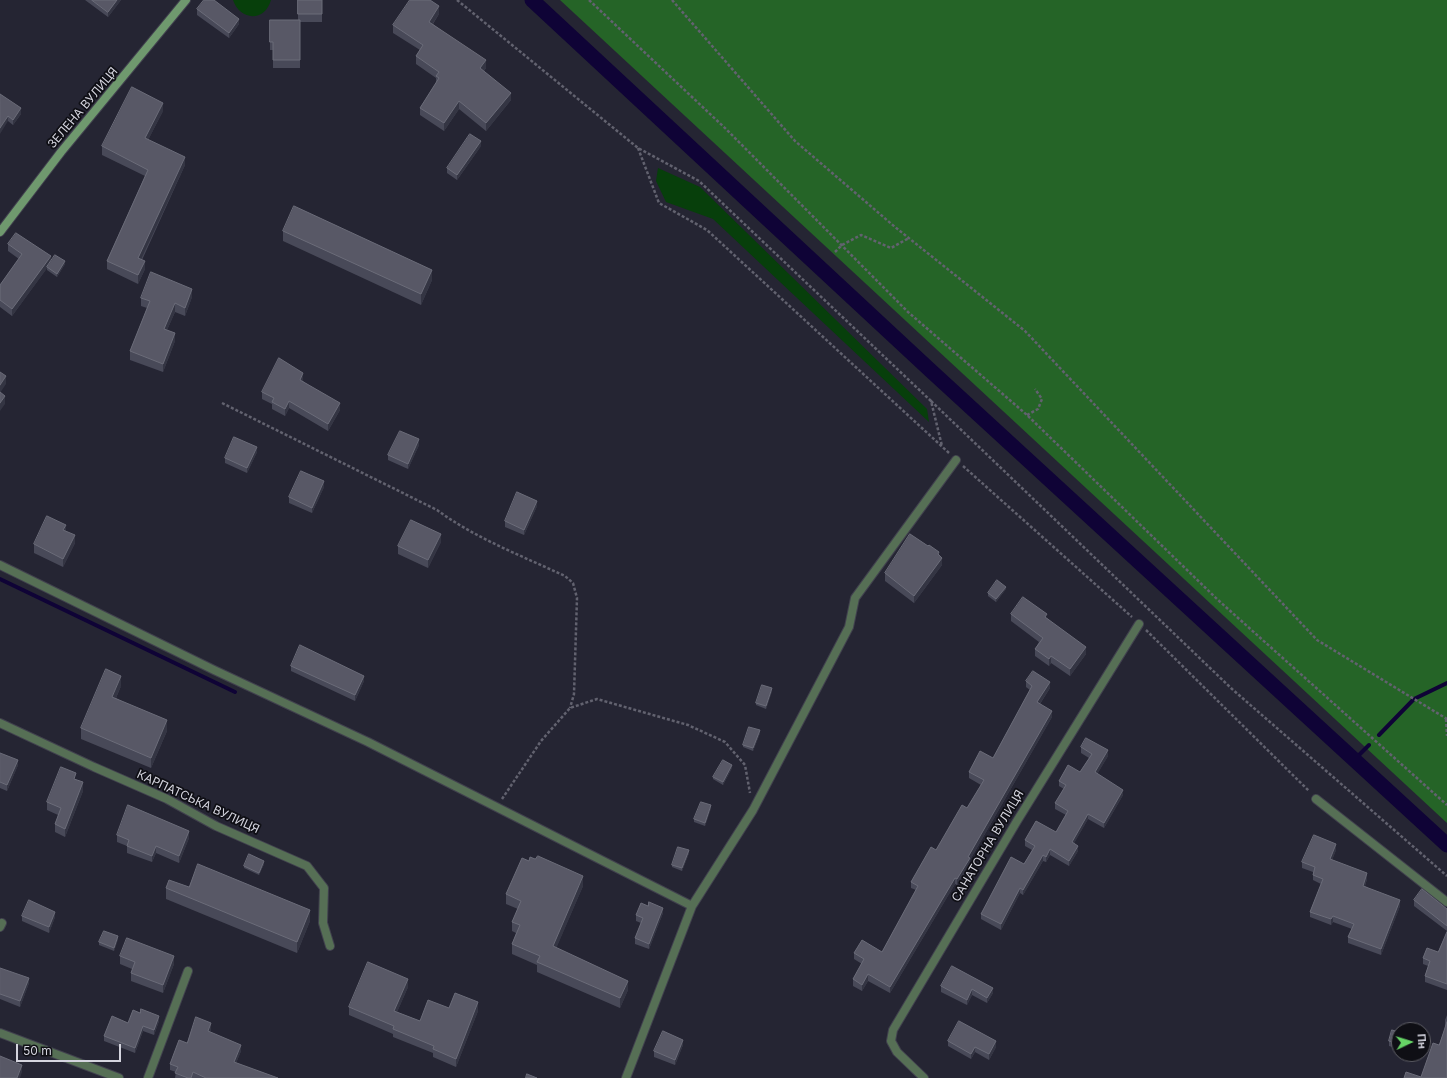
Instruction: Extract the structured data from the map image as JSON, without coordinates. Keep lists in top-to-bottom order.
{
  "streets": {
    "street": ["ЗЕЛЕНА ВУЛИЦЯ", "КАРПАТСЬКА ВУЛИЦЯ", "САНАТОРНА ВУЛИЦЯ"]
  },
  "scale_bar": "50 m",
  "north": "right"
}
